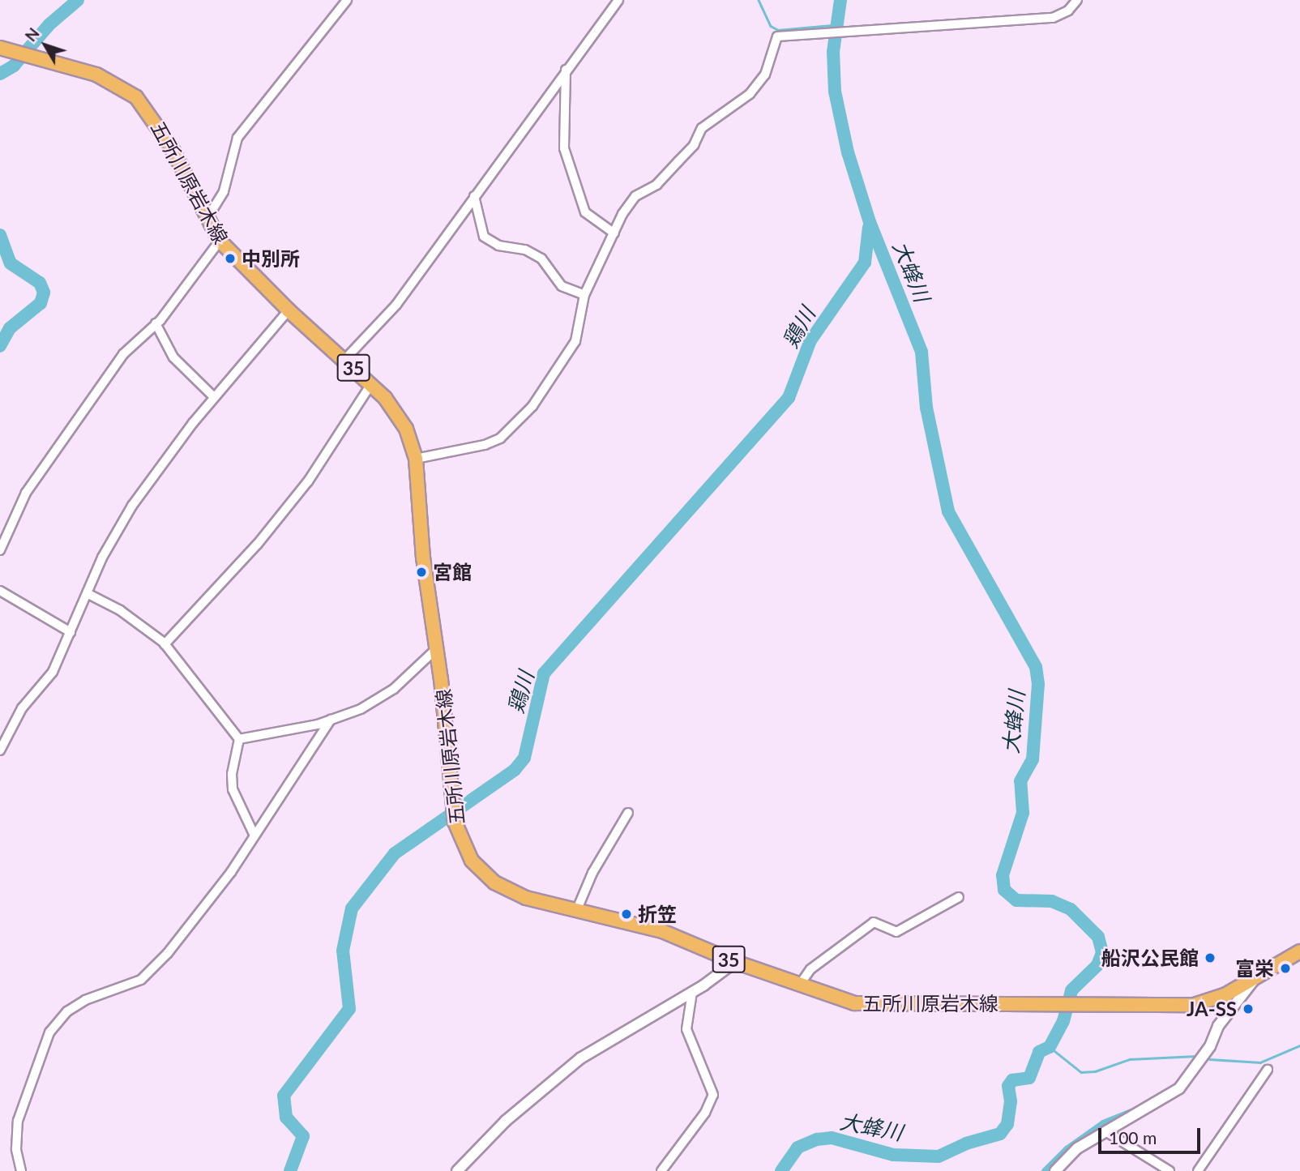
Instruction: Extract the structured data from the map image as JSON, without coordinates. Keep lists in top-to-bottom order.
{
  "streets": {
    "main road": ["五所川原岩木線", "35"]
  },
  "water": ["大蜂川", "鶏川"],
  "places": [
    "中別所",
    "宮館",
    "折笠",
    "船沢公民館",
    "富栄",
    "JA-SS"
  ],
  "scale_bar": "100 m",
  "north": "top left"
}
